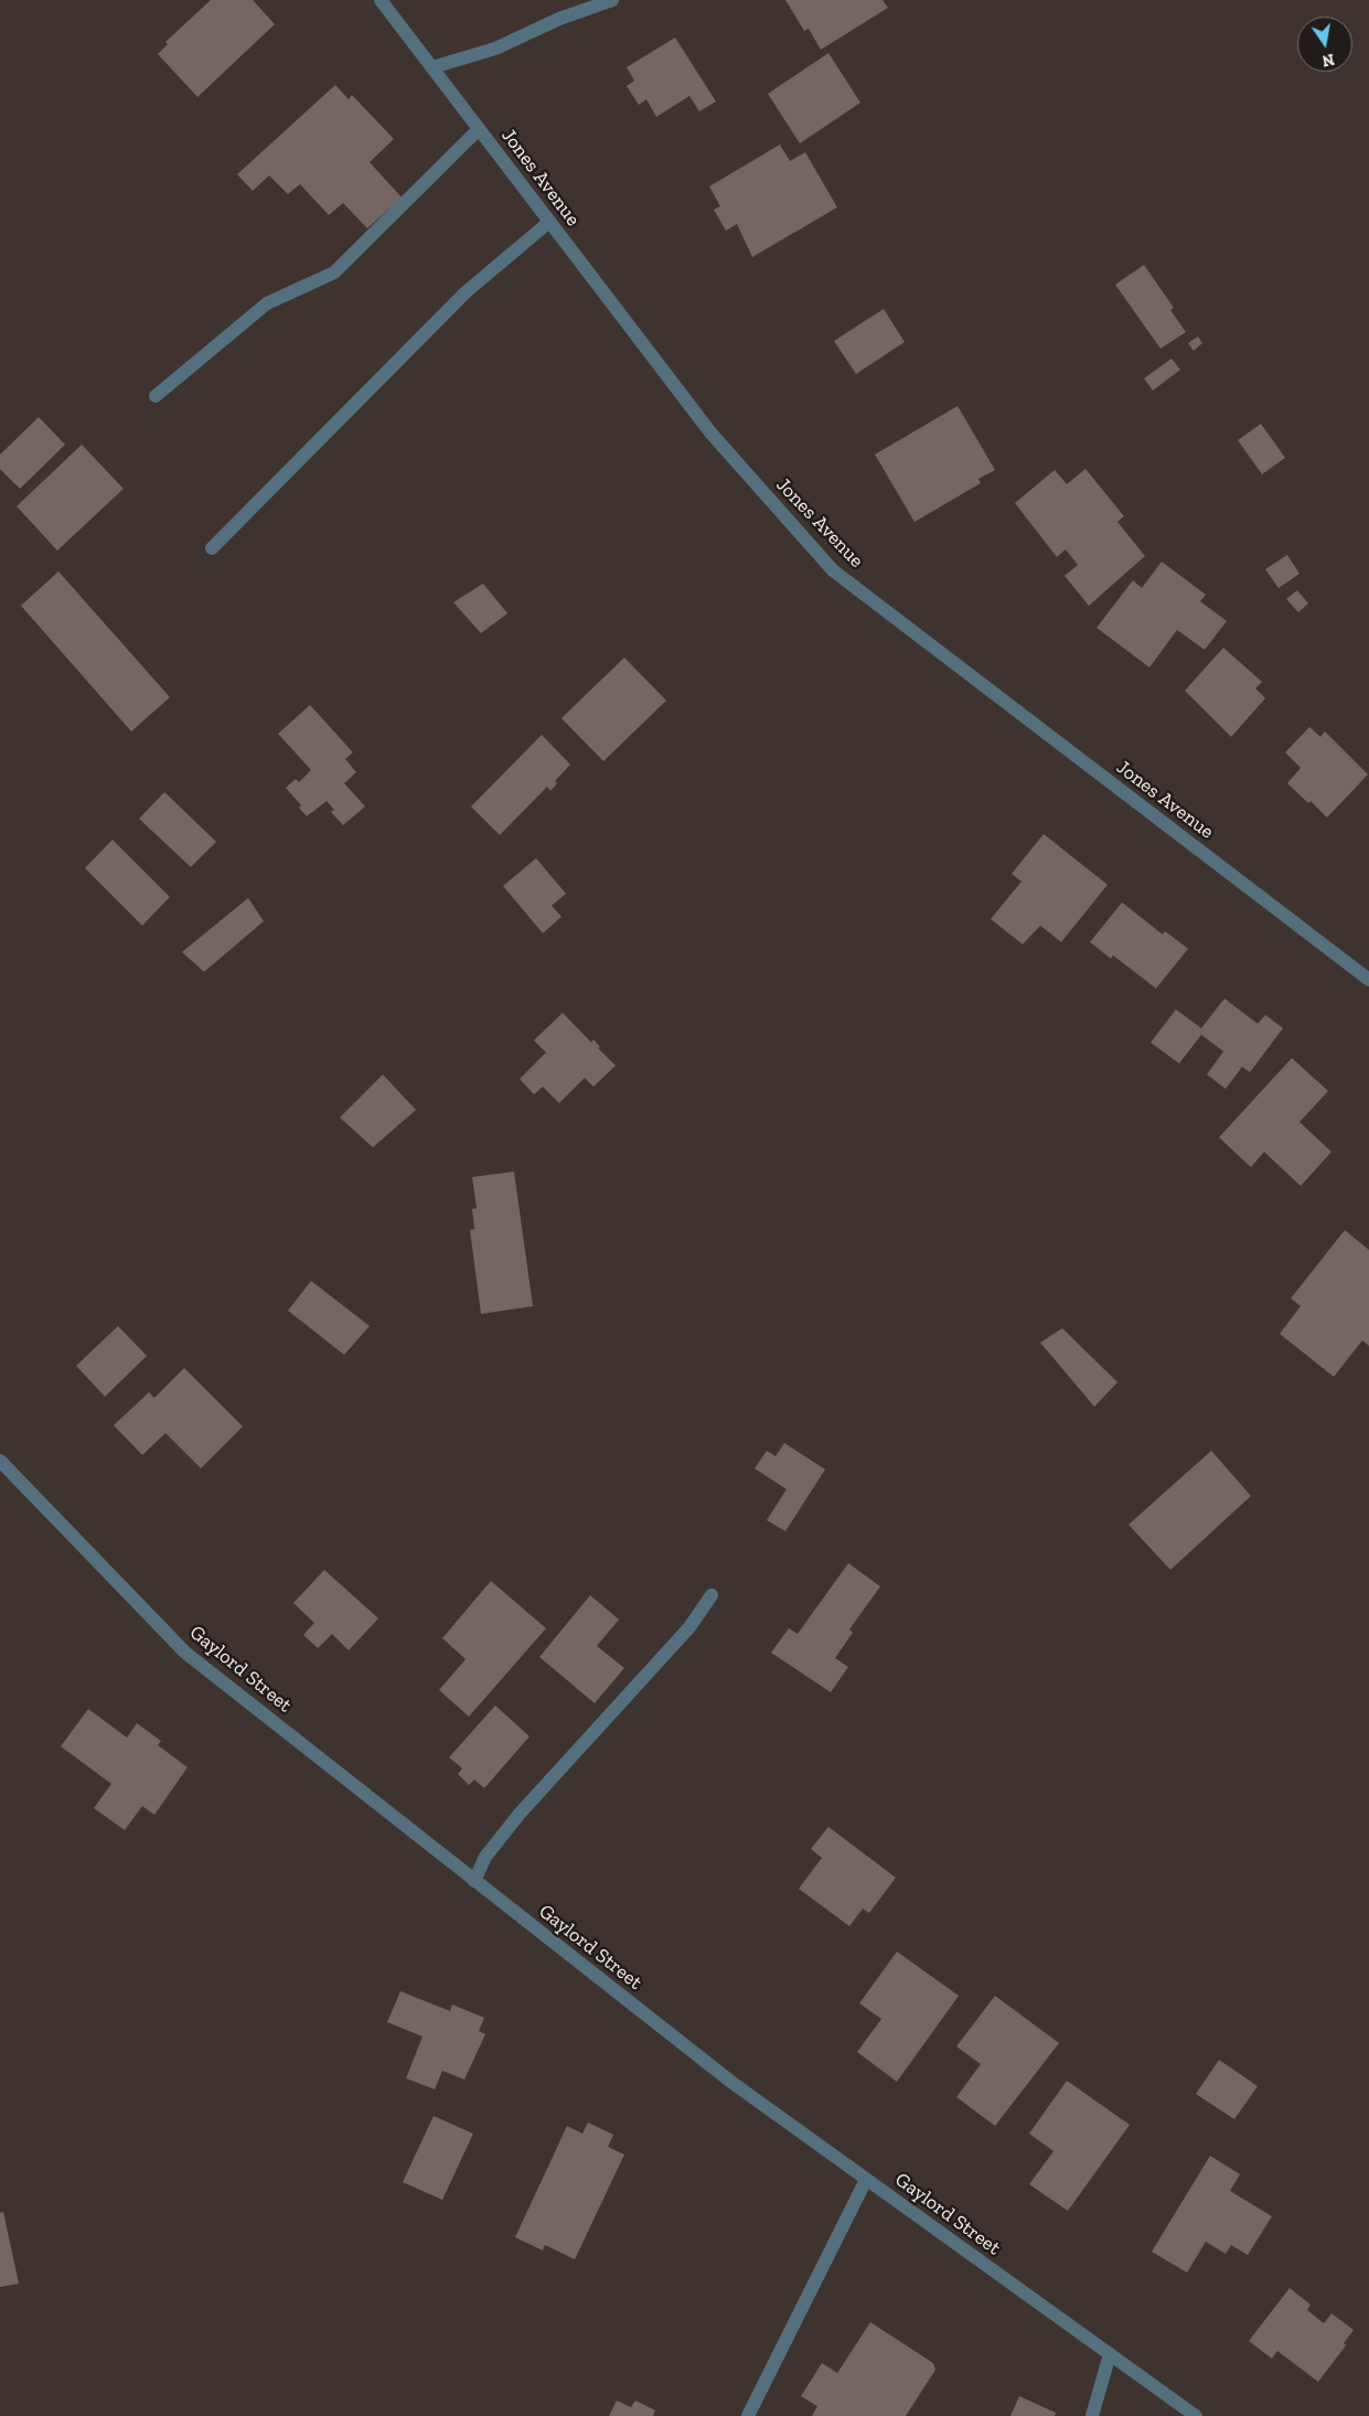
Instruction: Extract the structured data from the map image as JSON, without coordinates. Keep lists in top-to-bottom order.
{
  "streets": {
    "street": ["Jones Avenue", "Gaylord Street"]
  },
  "north": "bottom"
}
